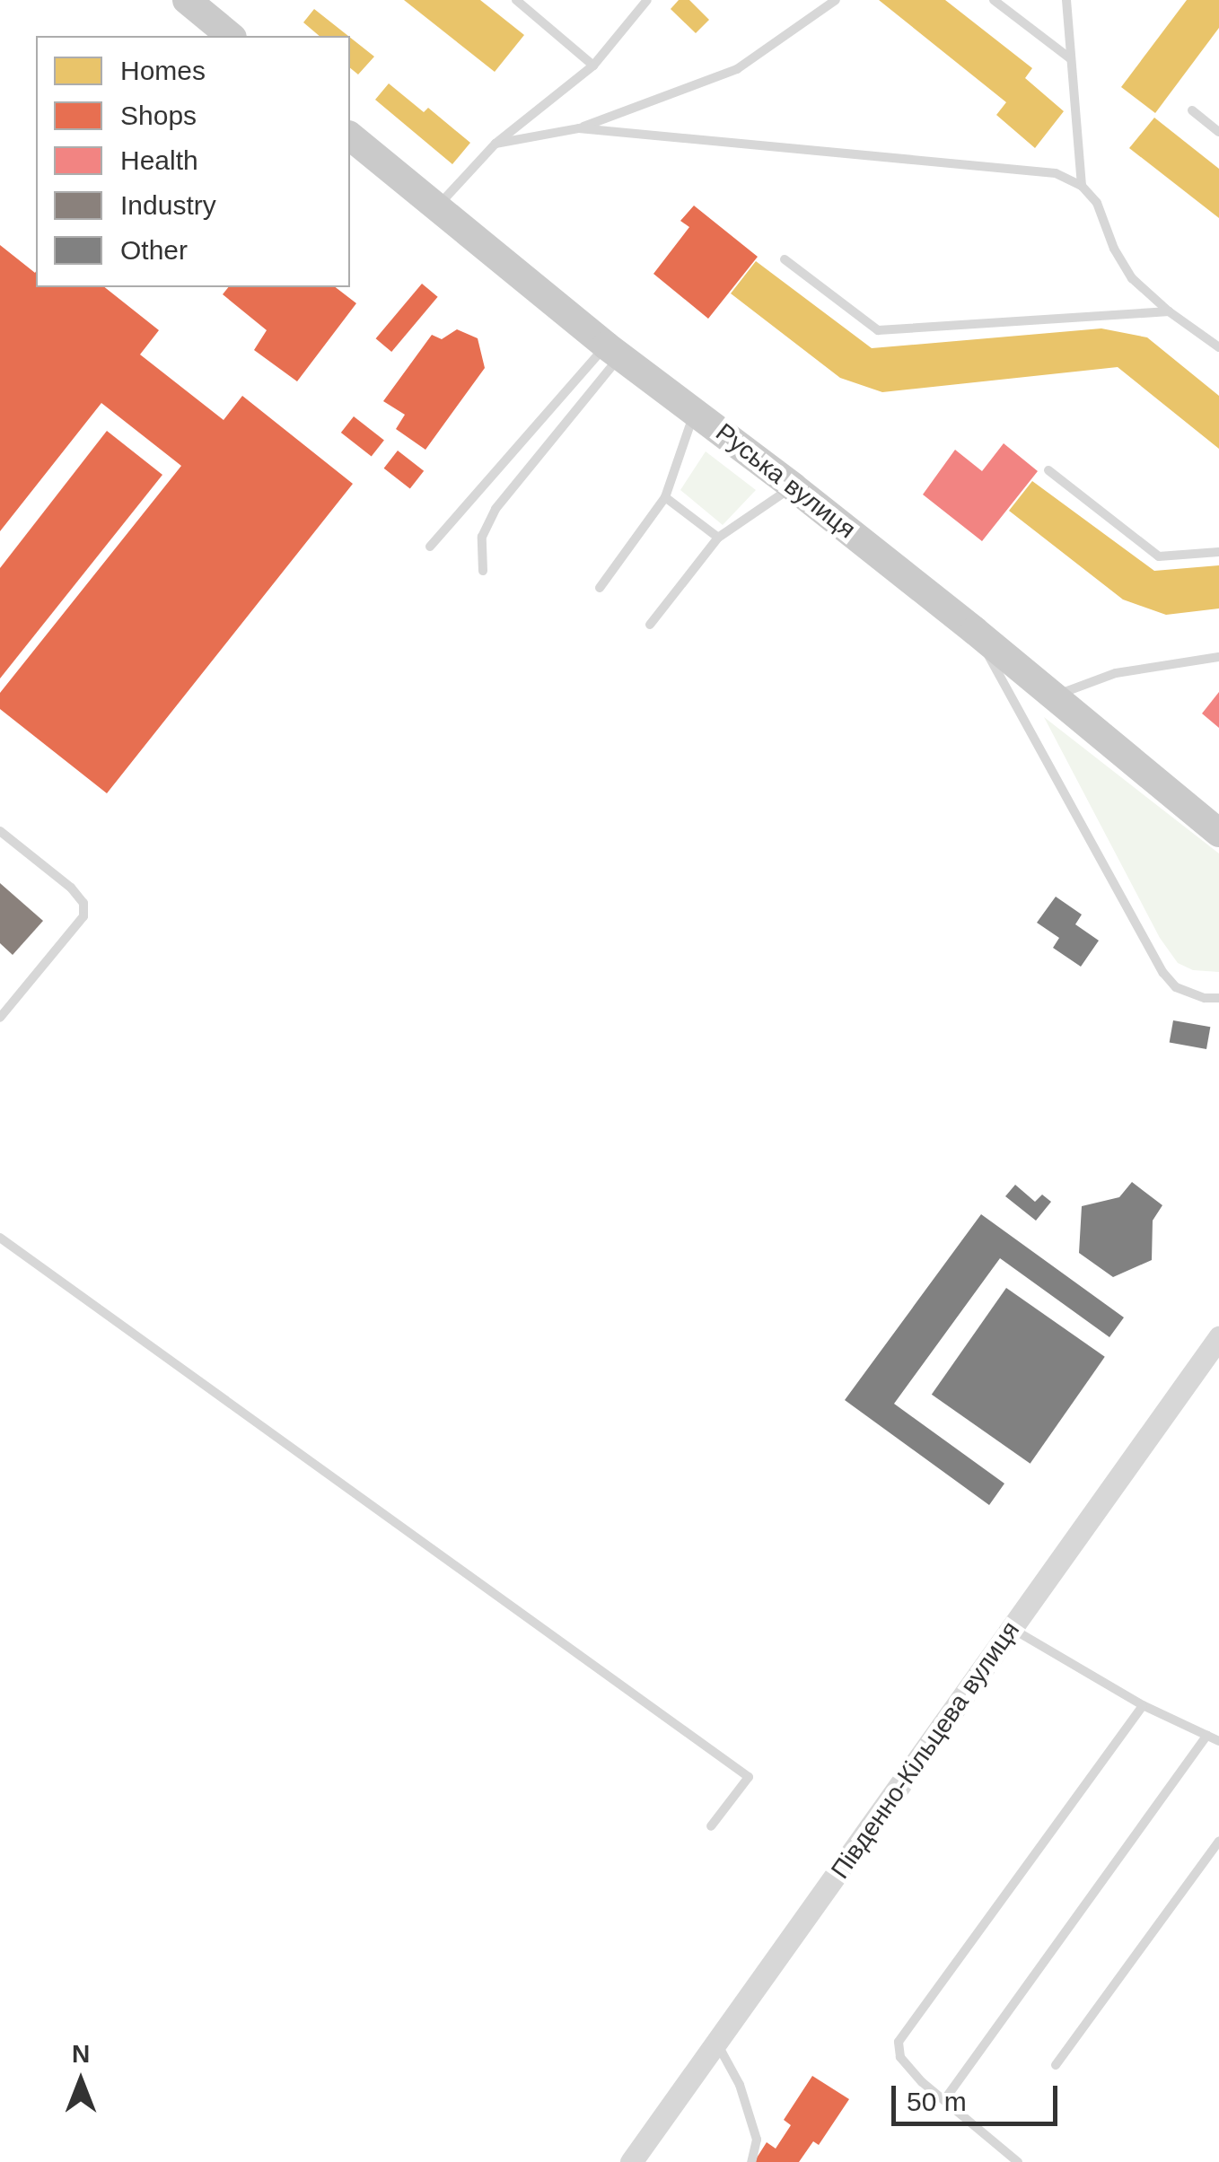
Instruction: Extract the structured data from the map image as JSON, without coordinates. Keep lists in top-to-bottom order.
{
  "streets": {
    "main road": ["Руська вулиця"],
    "street": ["Південно-Кільцева вулиця"]
  },
  "legend": [
    "Homes",
    "Shops",
    "Health",
    "Industry",
    "Other"
  ],
  "scale_bar": "50 m",
  "north": "top"
}
